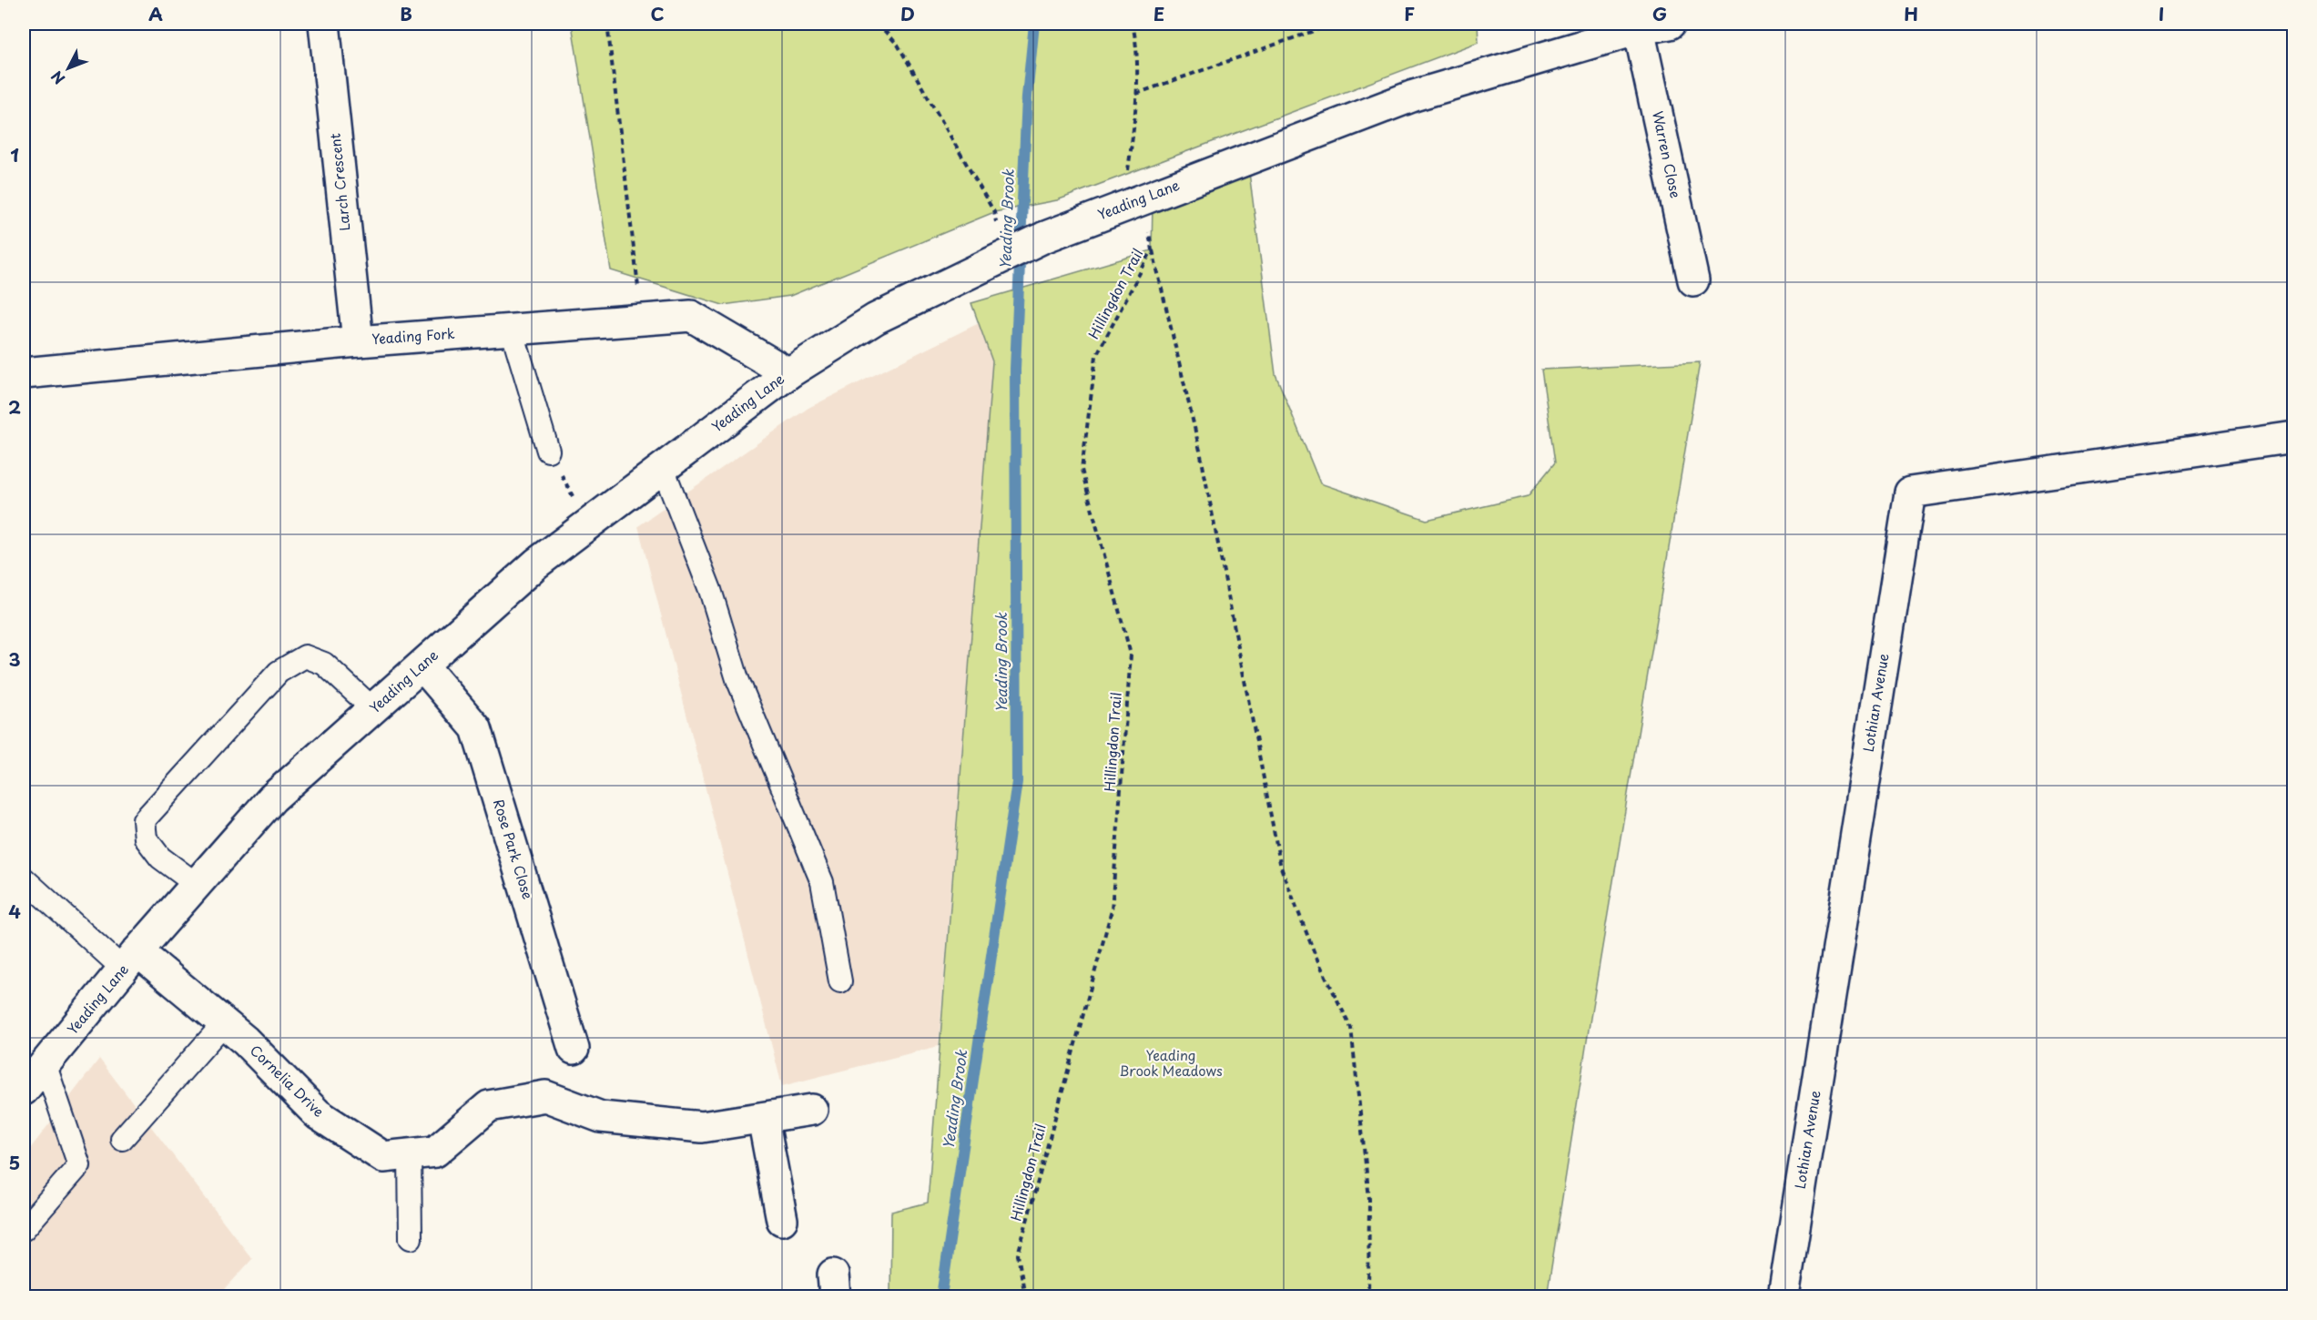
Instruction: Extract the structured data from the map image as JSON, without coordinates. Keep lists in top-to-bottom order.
{
  "streets": {
    "street": [
      "Warren Close",
      "Larch Crescent",
      "Yeading Lane",
      "Yeading Fork",
      "Lothian Avenue",
      "Rose Park Close",
      "Cornelia Drive"
    ],
    "path": ["Hillingdon Trail"]
  },
  "crossings": [
    ["Warren Close", "Yeading Lane"],
    ["Larch Crescent", "Yeading Fork"],
    ["Yeading Lane", "Hillingdon Trail"],
    ["Yeading Lane", "Yeading Fork"],
    ["Yeading Lane", "Rose Park Close"],
    ["Yeading Lane", "Cornelia Drive"]
  ],
  "water": ["Yeading Brook"],
  "parks": ["Yeading Brook Meadows"],
  "north": "bottom left",
  "grid": {
    "columns": [
      "A",
      "B",
      "C",
      "D",
      "E",
      "F",
      "G",
      "H",
      "I"
    ],
    "rows": [
      "1",
      "2",
      "3",
      "4",
      "5"
    ]
  }
}
